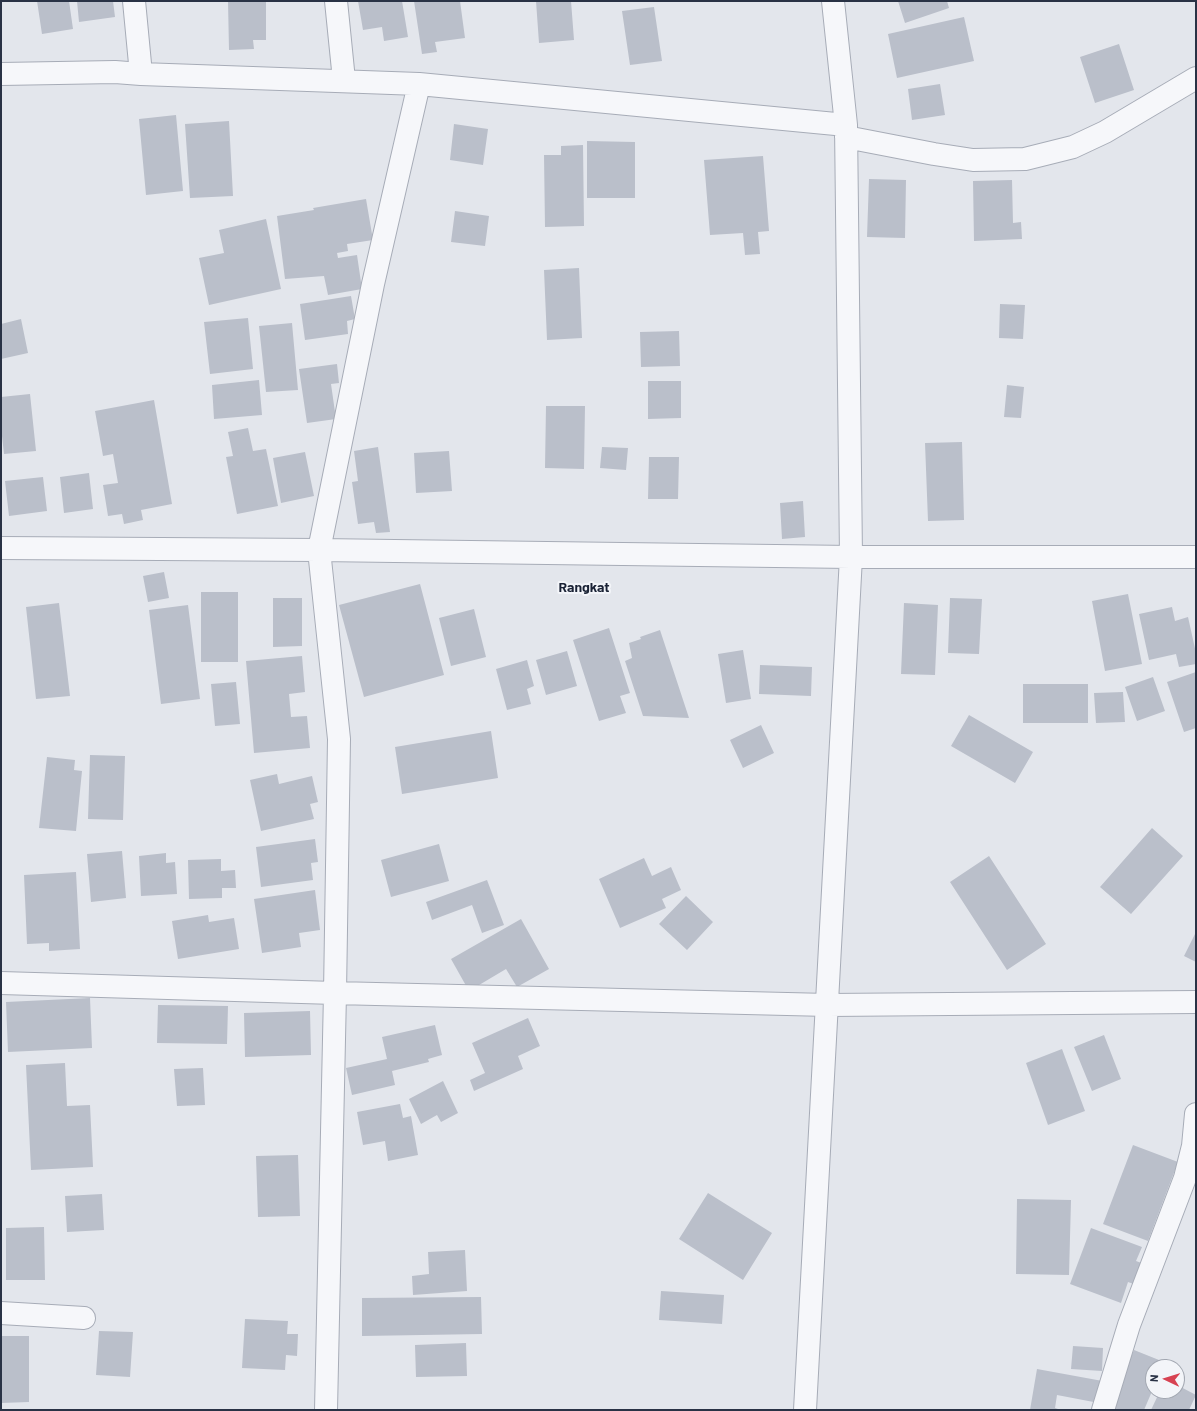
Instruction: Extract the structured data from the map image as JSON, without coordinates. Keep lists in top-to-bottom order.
{
  "districts": ["Rangkat"],
  "north": "left"
}
